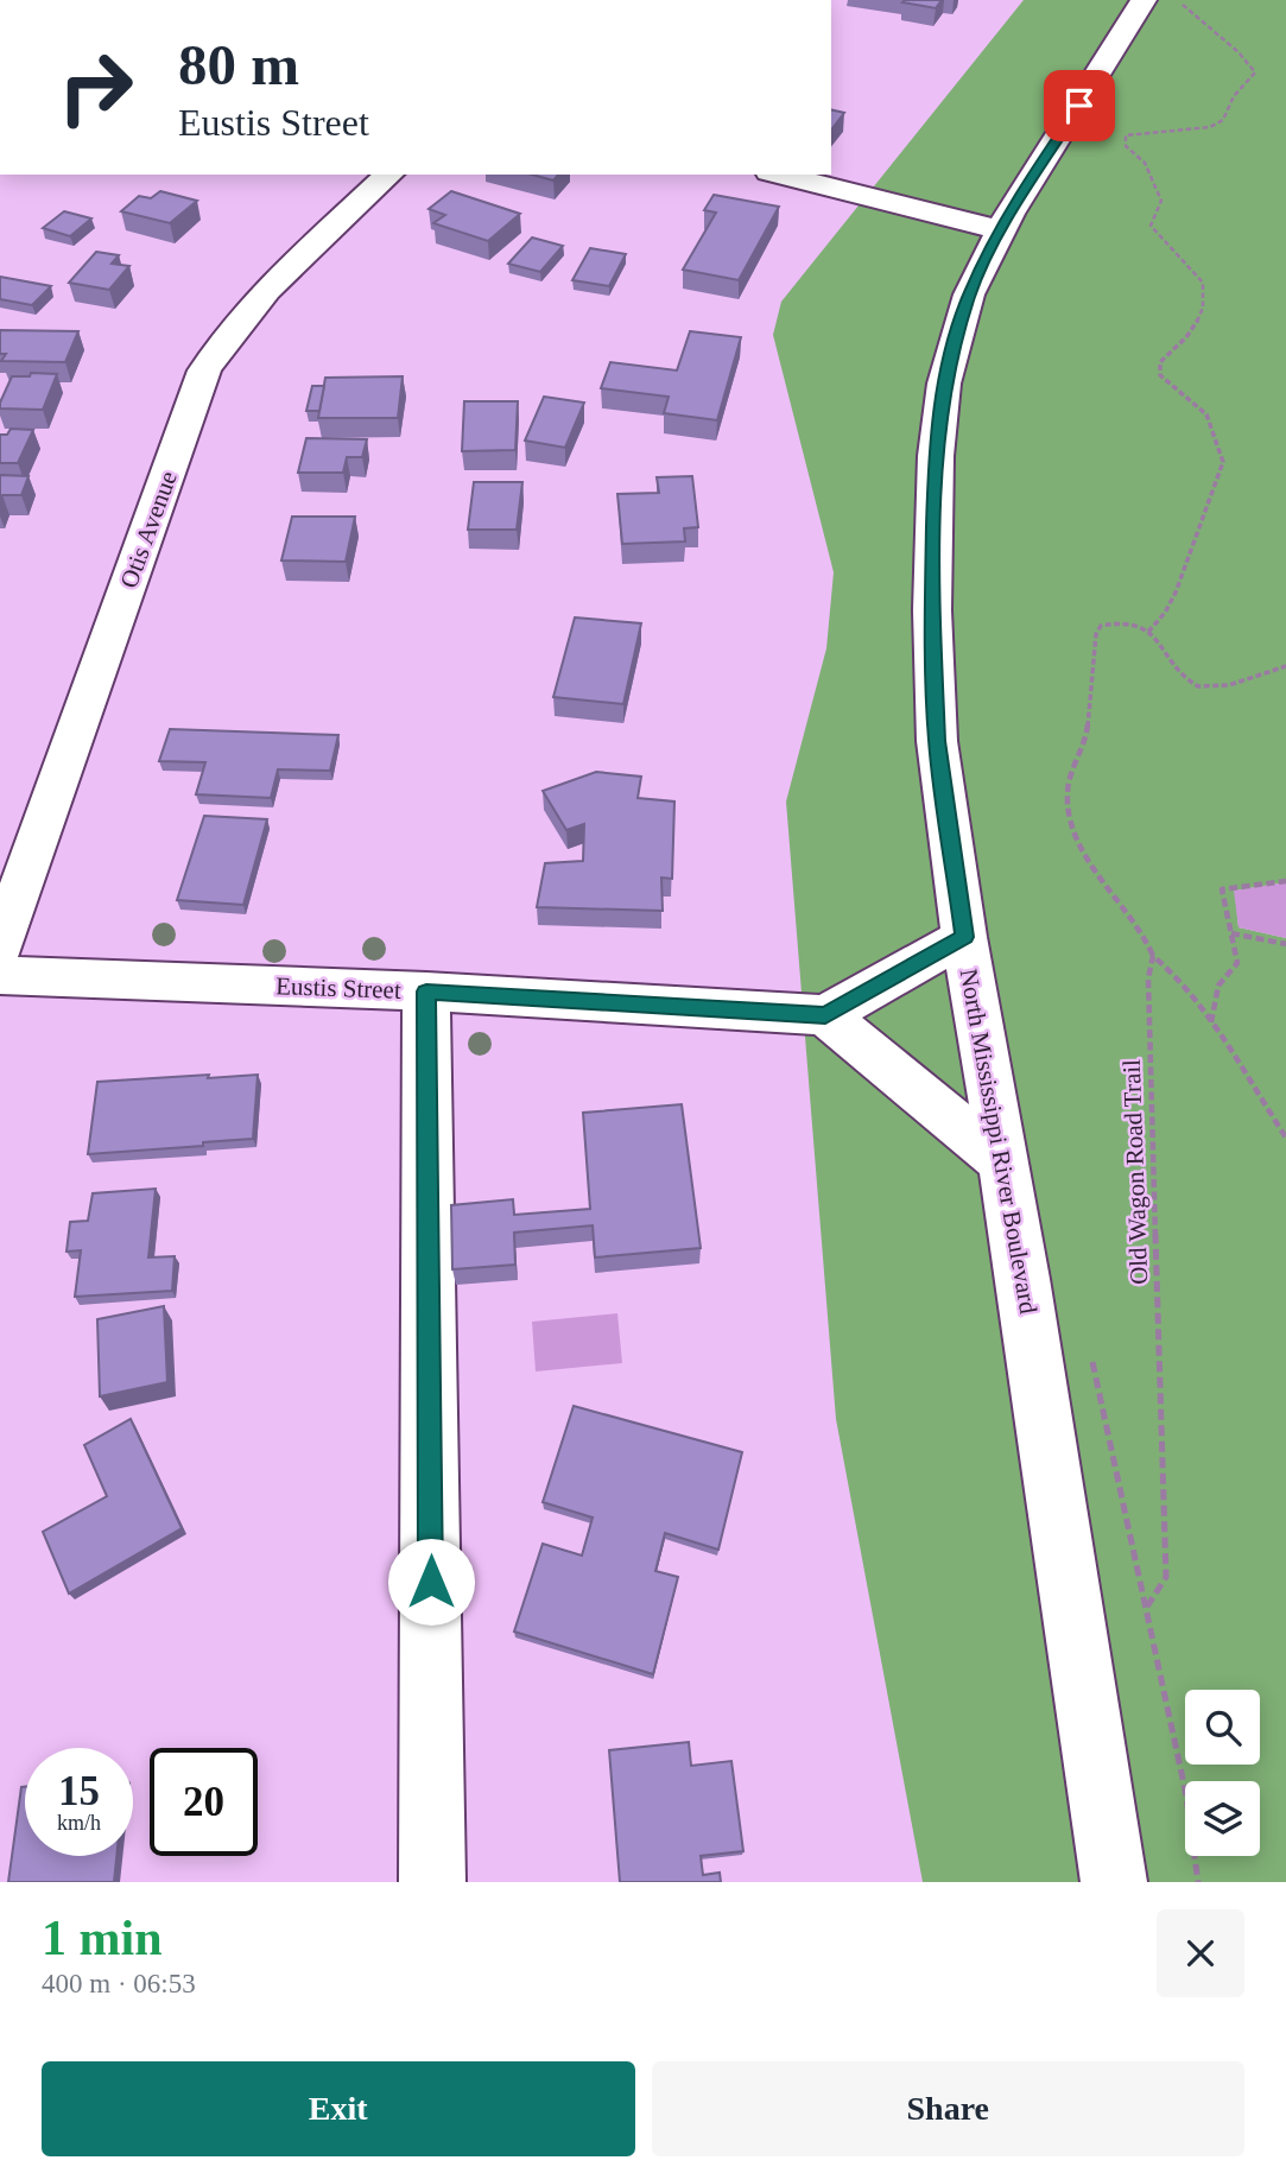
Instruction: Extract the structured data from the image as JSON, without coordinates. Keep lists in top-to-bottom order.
{
  "streets": {
    "street": ["Otis Avenue", "Eustis Street", "North Mississippi River Boulevard"],
    "path": ["Old Wagon Road Trail"]
  },
  "page": {
    "turn": ["80 m", "Eustis Street"],
    "speed": "15 km/h",
    "limit": "20",
    "heading": ["1 min", "400 m · 06:53"],
    "buttons": ["Exit", "Share"]
  }
}
